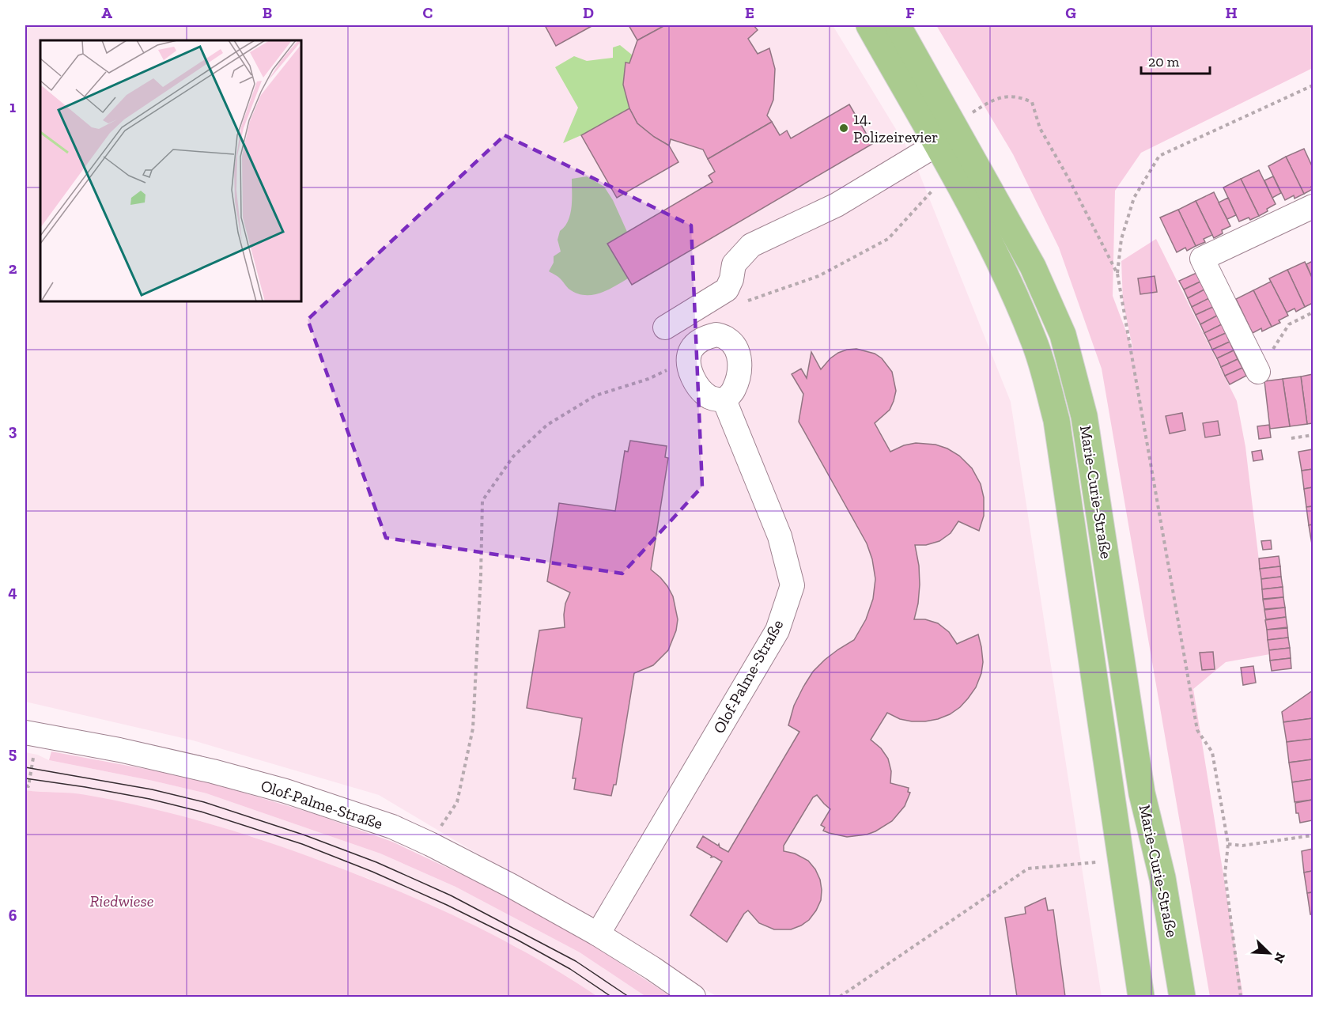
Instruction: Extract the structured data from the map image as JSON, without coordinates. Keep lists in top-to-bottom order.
{
  "streets": {
    "main road": ["Marie-Curie-Straße"],
    "street": ["Olof-Palme-Straße"]
  },
  "parks": ["Riedwiese"],
  "places": ["14. Polizeirevier"],
  "scale_bar": "20 m",
  "north": "bottom right",
  "grid": {
    "columns": [
      "A",
      "B",
      "C",
      "D",
      "E",
      "F",
      "G",
      "H"
    ],
    "rows": [
      "1",
      "2",
      "3",
      "4",
      "5",
      "6"
    ]
  }
}
